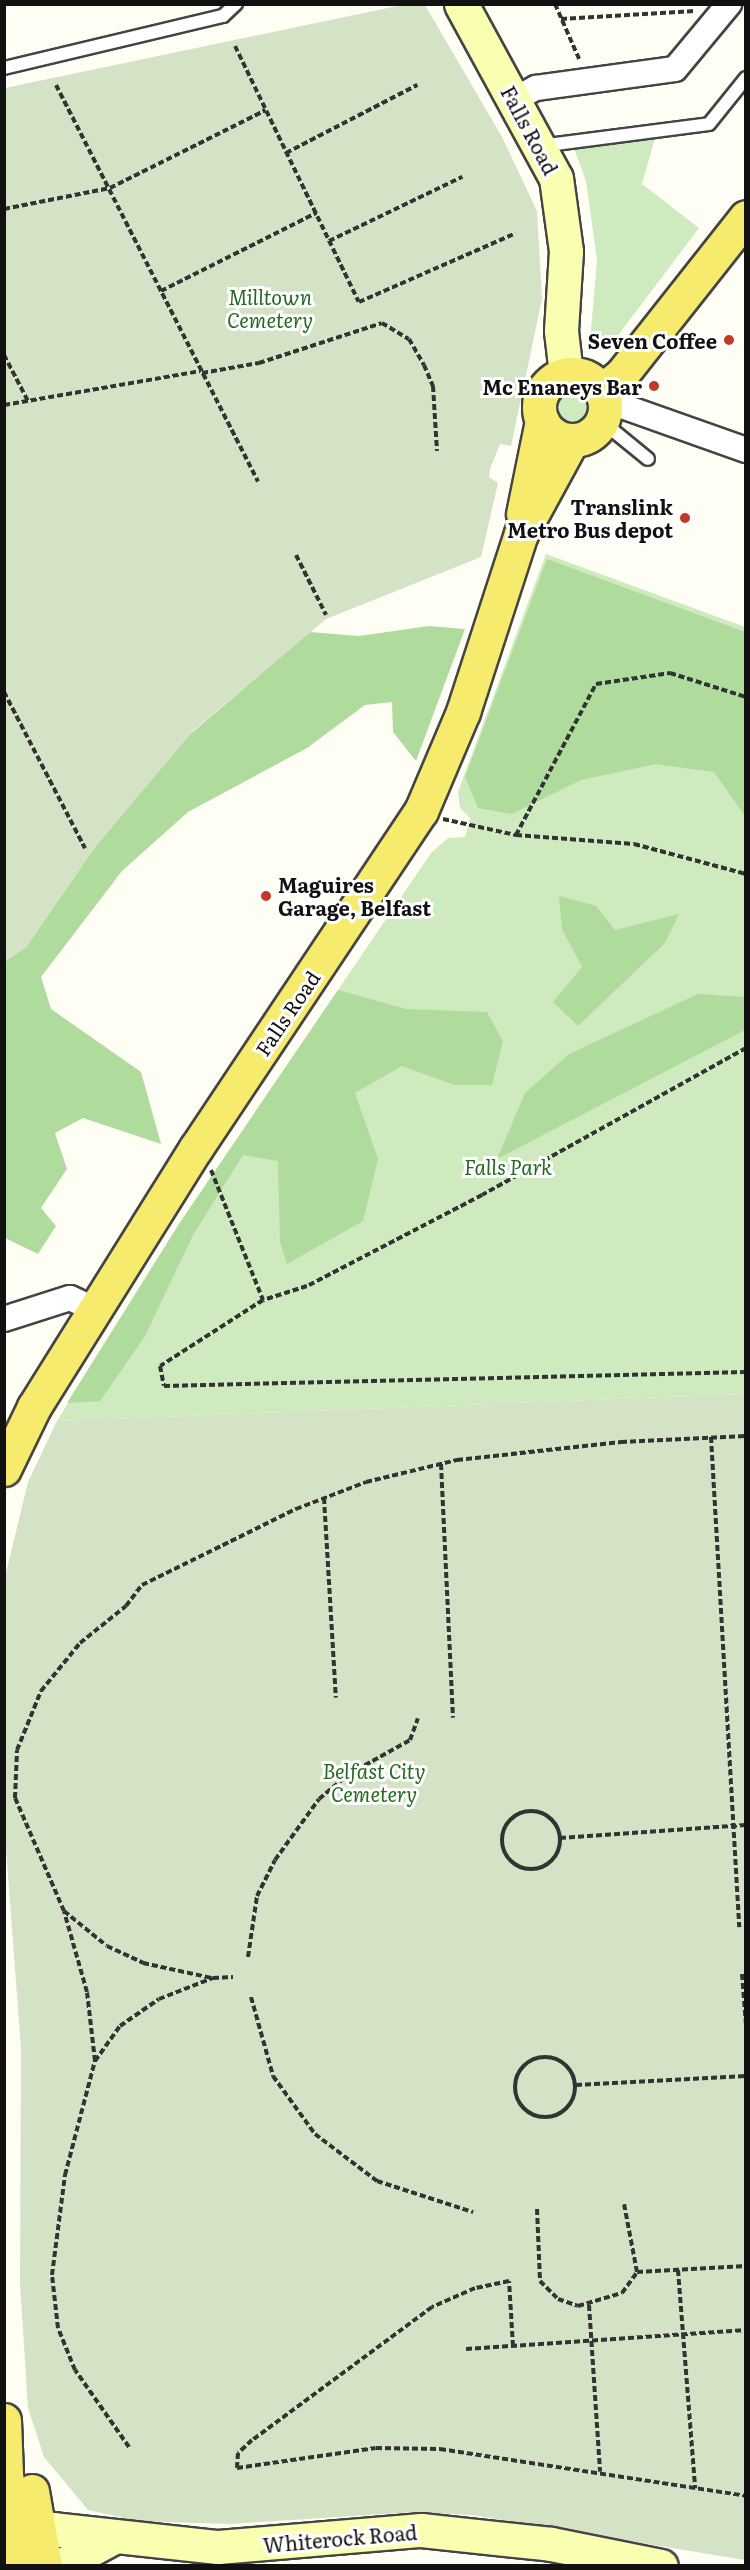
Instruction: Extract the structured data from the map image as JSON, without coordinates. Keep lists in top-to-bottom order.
{
  "streets": {
    "main road": ["Falls Road"],
    "street": ["Whiterock Road"]
  },
  "parks": ["Milltown Cemetery", "Falls Park", "Belfast City Cemetery"],
  "places": [
    "Seven Coffee",
    "Mc Enaneys Bar",
    "Translink Metro Bus depot",
    "Maguires Garage, Belfast"
  ]
}
